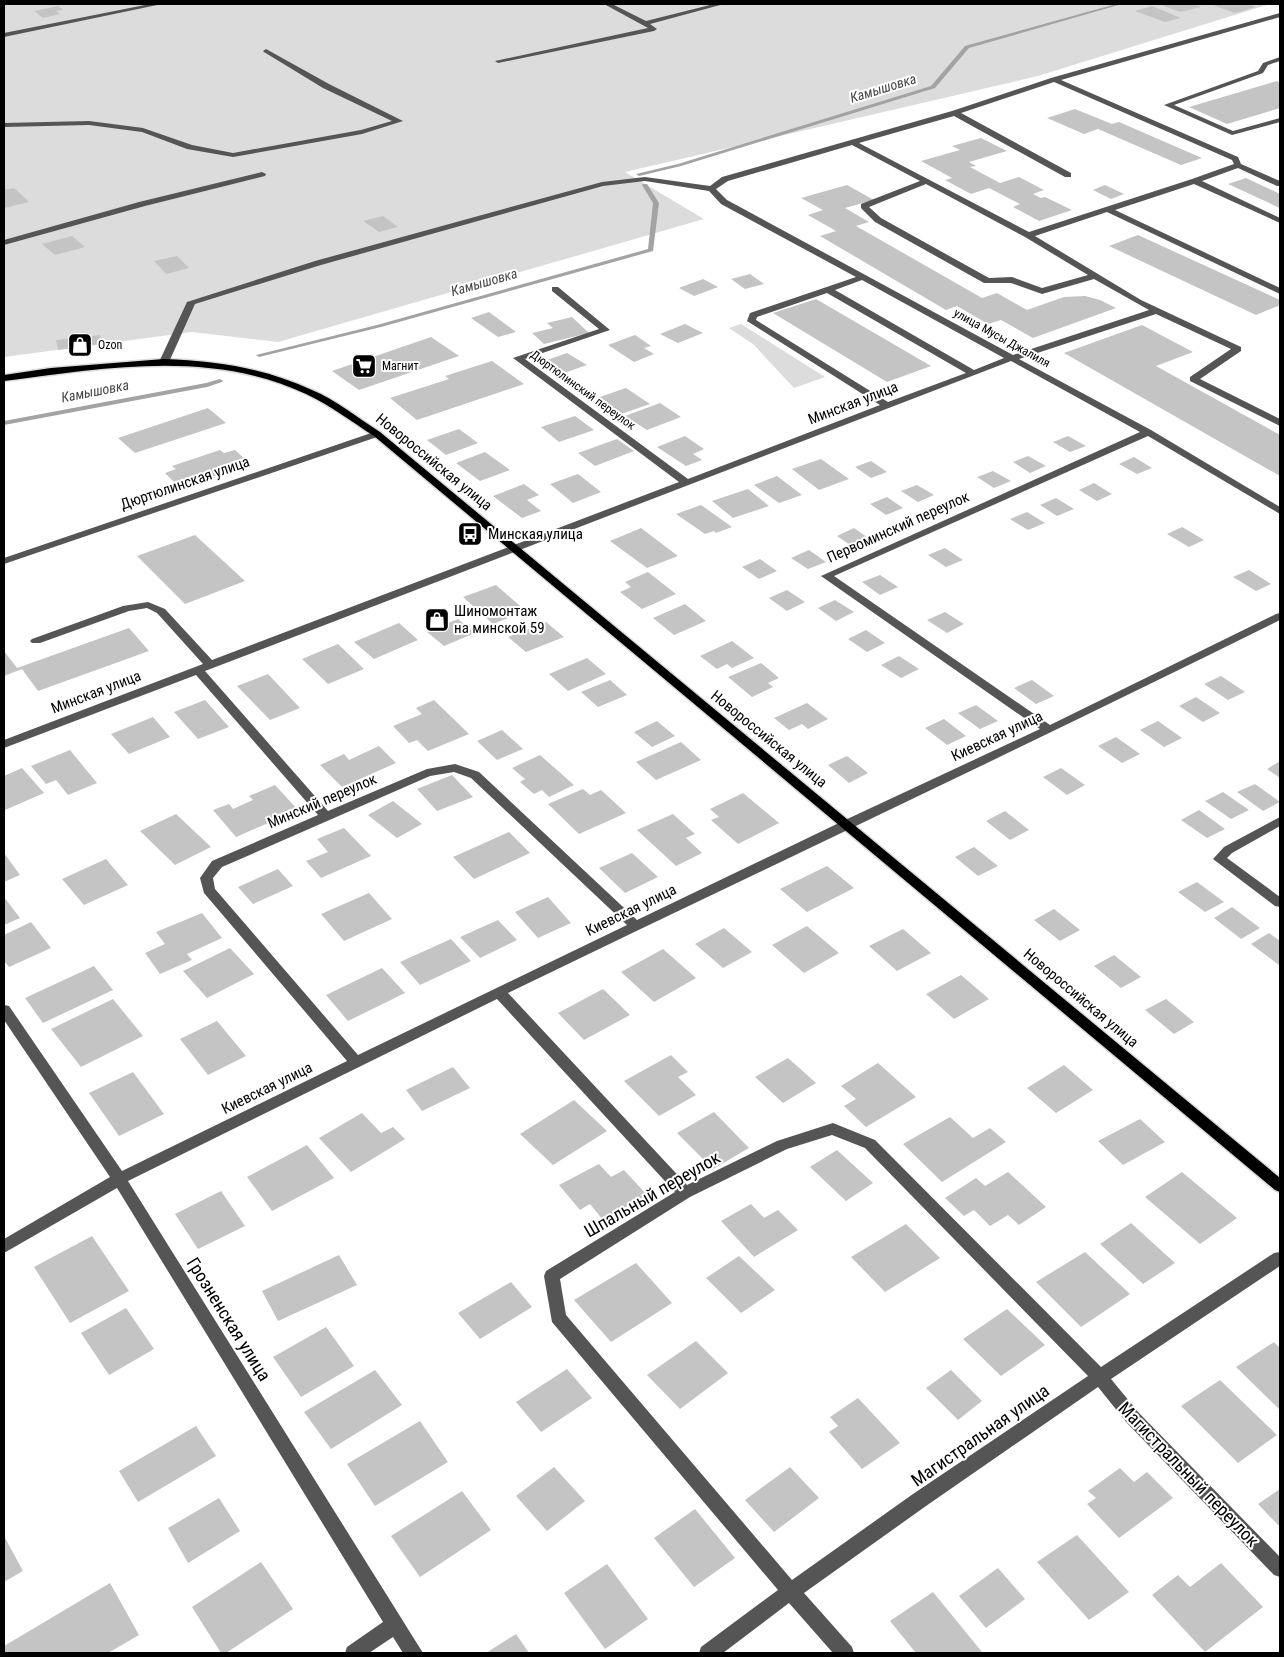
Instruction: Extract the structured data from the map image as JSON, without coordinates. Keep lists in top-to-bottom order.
{
  "streets": {
    "main road": ["Новороссийская улица"],
    "street": [
      "улица Мусы Джалиля",
      "Дюртюлинский переулок",
      "Минская улица",
      "Дюртюлинская улица",
      "Первоминский переулок",
      "Киевская улица",
      "Минский переулок",
      "Шпальный переулок",
      "Грозненская улица",
      "Магистральная улица",
      "Магистральный переулок"
    ]
  },
  "crossings": [
    ["улица Мусы Джалиля", "Минская улица"],
    ["улица Мусы Джалиля", "Первоминский переулок"],
    ["Дюртюлинский переулок", "Минская улица"],
    ["Минская улица", "Новороссийская улица"],
    ["Новороссийская улица", "Дюртюлинская улица"],
    ["Новороссийская улица", "Киевская улица"],
    ["Первоминский переулок", "Киевская улица"],
    ["Киевская улица", "Минский переулок"],
    ["Киевская улица", "Грозненская улица"],
    ["Шпальный переулок", "Магистральная улица"],
    ["Шпальный переулок", "Магистральный переулок"],
    ["Магистральная улица", "Магистральный переулок"]
  ],
  "water": ["Камышовка"],
  "places": {
    "shop": ["Ozon", "Шиномонтаж на минской 59"],
    "supermarket": ["Магнит"],
    "bus stop": ["Минская улица"]
  }
}
